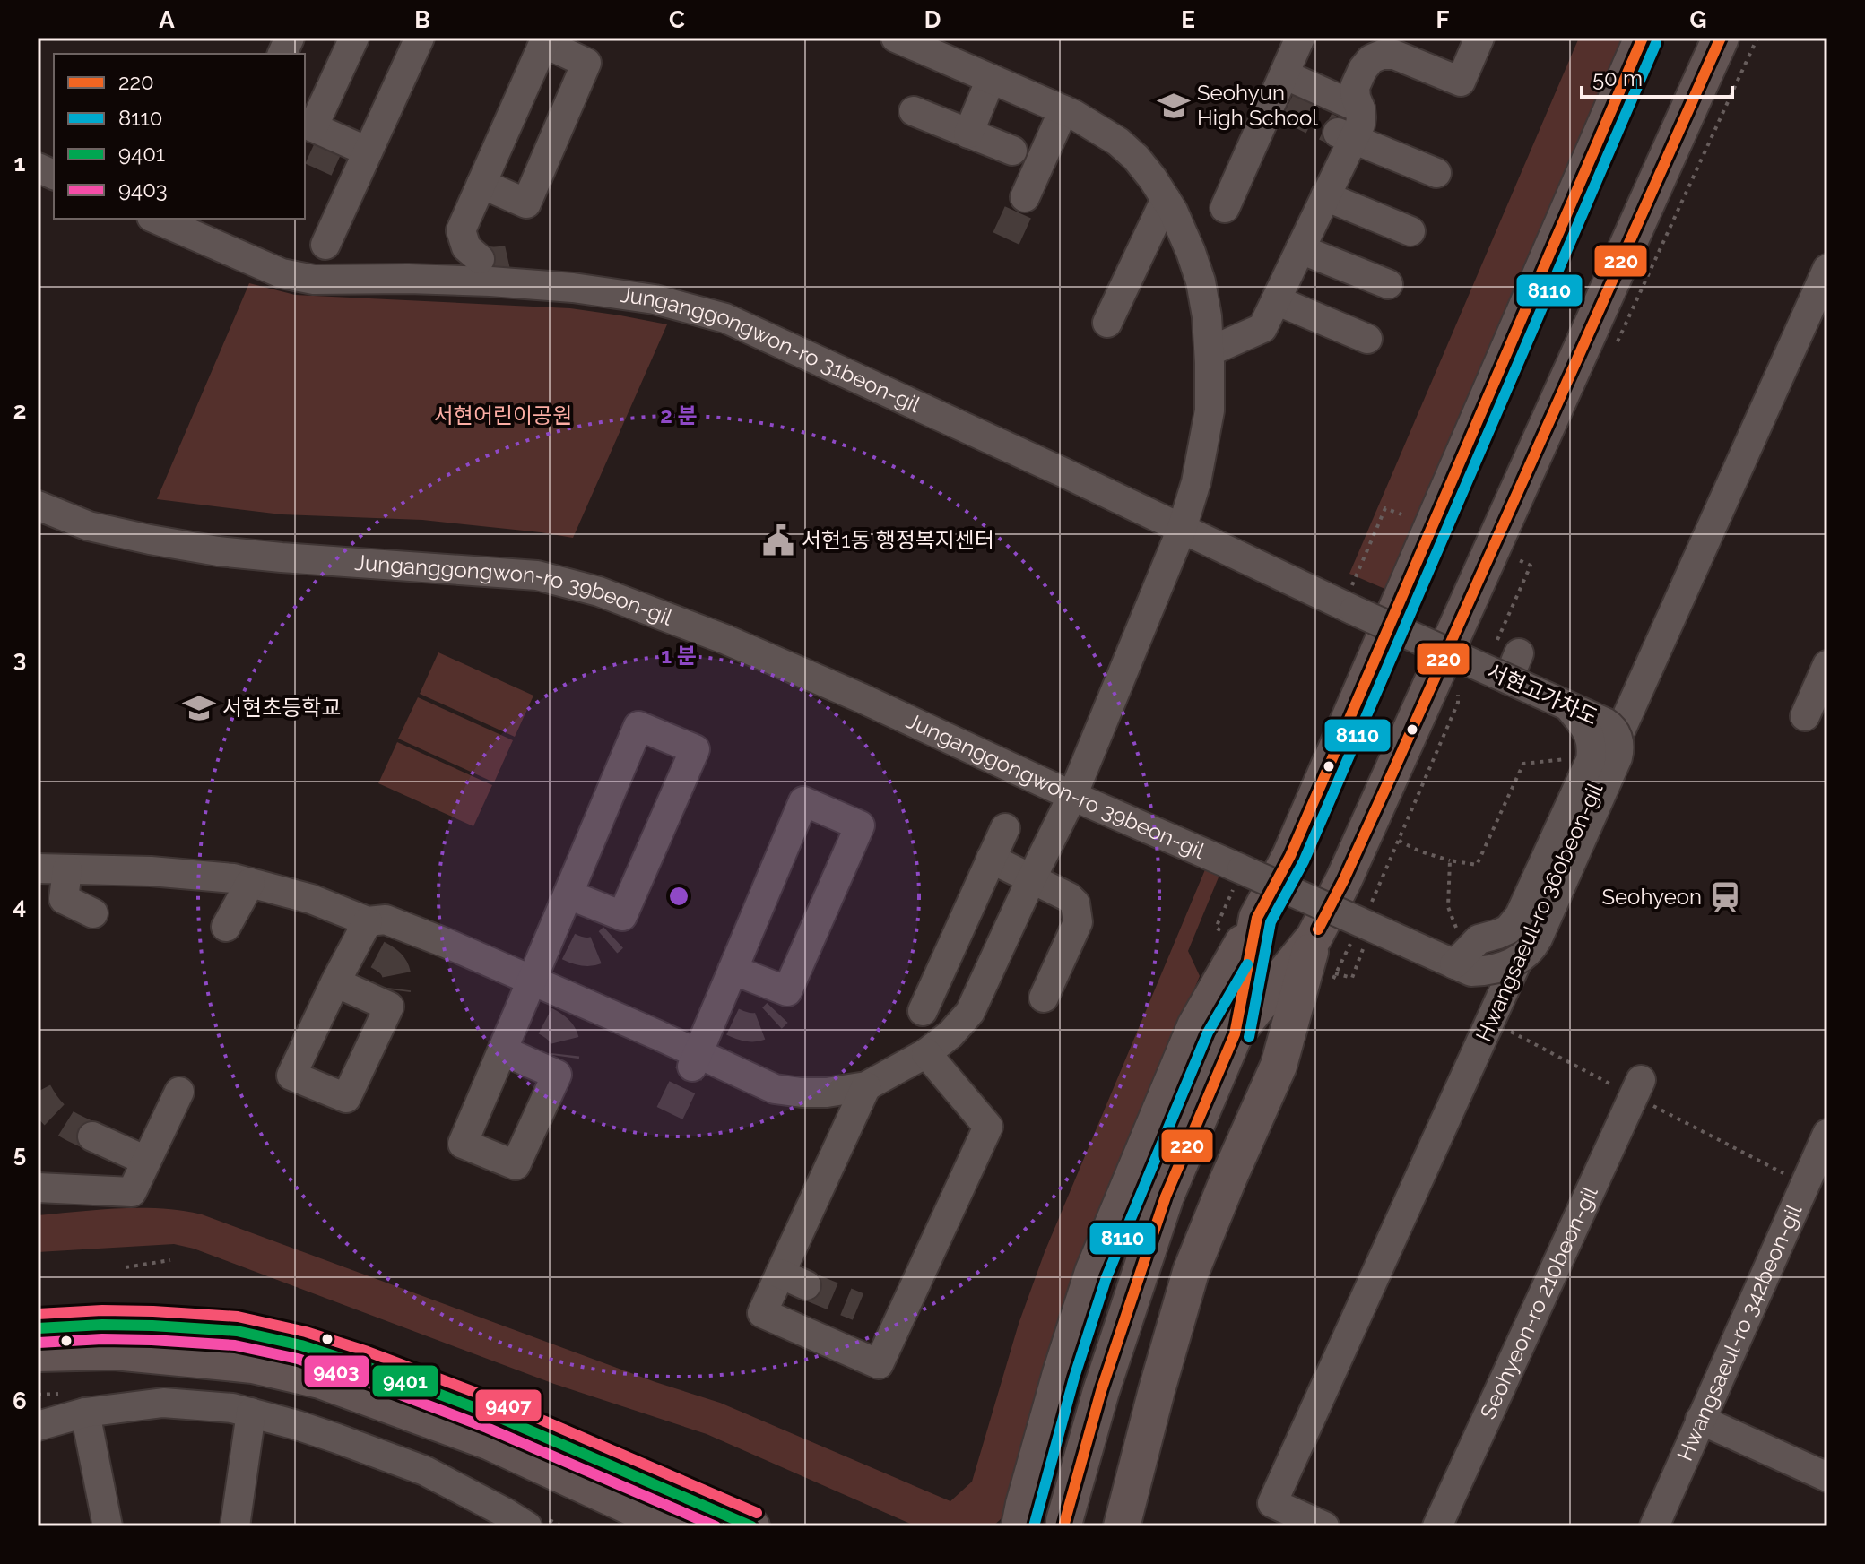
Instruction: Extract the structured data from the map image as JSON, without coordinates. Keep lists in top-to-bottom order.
{
  "streets": {
    "street": [
      "Junganggongwon-ro 31beon-gil",
      "Junganggongwon-ro 39beon-gil",
      "서현고가차도",
      "Hwangsaeul-ro 360beon-gil",
      "Seohyeon-ro 210beon-gil",
      "Hwangsaeul-ro 342beon-gil"
    ]
  },
  "crossings": [
    ["Junganggongwon-ro 31beon-gil", "서현고가차도"],
    ["Junganggongwon-ro 39beon-gil", "서현고가차도"]
  ],
  "parks": ["서현어린이공원"],
  "places": {
    "school or university": ["Seohyun High School", "서현초등학교"],
    "public building": ["서현1동 행정복지센터"],
    "station": ["Seohyeon"]
  },
  "lines": [
    "transit line 220",
    "transit line 8110",
    "transit line 9407",
    "transit line 9401",
    "transit line 9403"
  ],
  "legend": [
    "220",
    "8110",
    "9401",
    "9403"
  ],
  "scale_bar": "50 m",
  "grid": {
    "columns": [
      "A",
      "B",
      "C",
      "D",
      "E",
      "F",
      "G"
    ],
    "rows": [
      "1",
      "2",
      "3",
      "4",
      "5",
      "6"
    ]
  },
  "rings": ["2 분", "1 분"]
}
